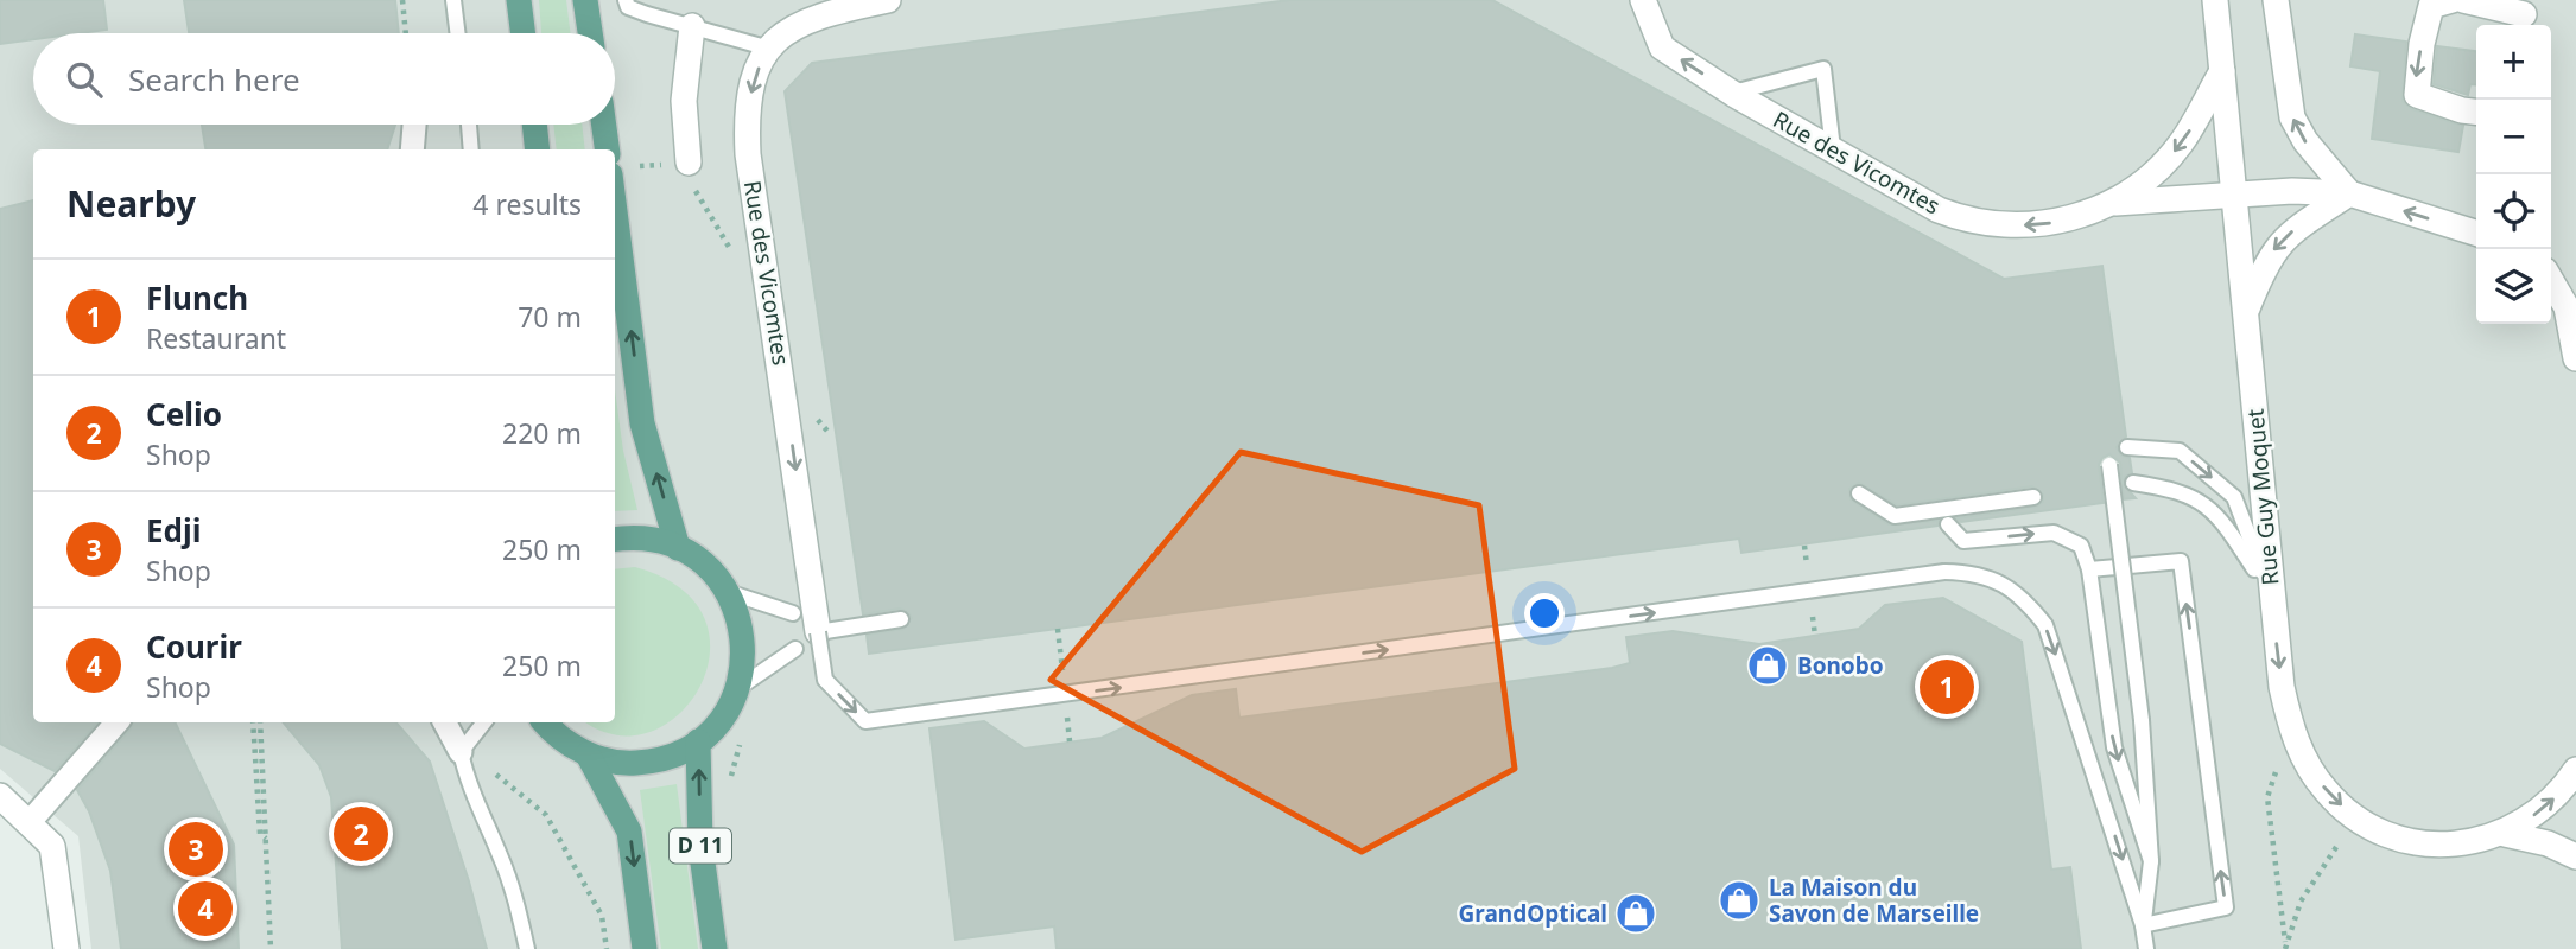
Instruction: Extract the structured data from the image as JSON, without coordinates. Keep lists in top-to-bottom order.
{
  "streets": {
    "main road": ["D 11"],
    "street": ["Rue des Vicomtes", "Rue Guy Moquet"]
  },
  "crossings": [
    ["Rue des Vicomtes", "Rue Guy Moquet"]
  ],
  "places": {
    "shop": ["Bonobo", "La Maison du Savon de Marseille", "GrandOptical"]
  },
  "page": {
    "map_buttons": ["+", "−"],
    "search": "Search here",
    "heading": ["Nearby", "4 results"],
    "list": [
      {
        "mark": "1",
        "name": "Flunch",
        "note": "Restaurant",
        "value": "70 m"
      },
      {
        "mark": "2",
        "name": "Celio",
        "note": "Shop",
        "value": "220 m"
      },
      {
        "mark": "3",
        "name": "Edji",
        "note": "Shop",
        "value": "250 m"
      },
      {
        "mark": "4",
        "name": "Courir",
        "note": "Shop",
        "value": "250 m"
      }
    ],
    "pins": [
      "1",
      "2",
      "3",
      "4"
    ]
  }
}
